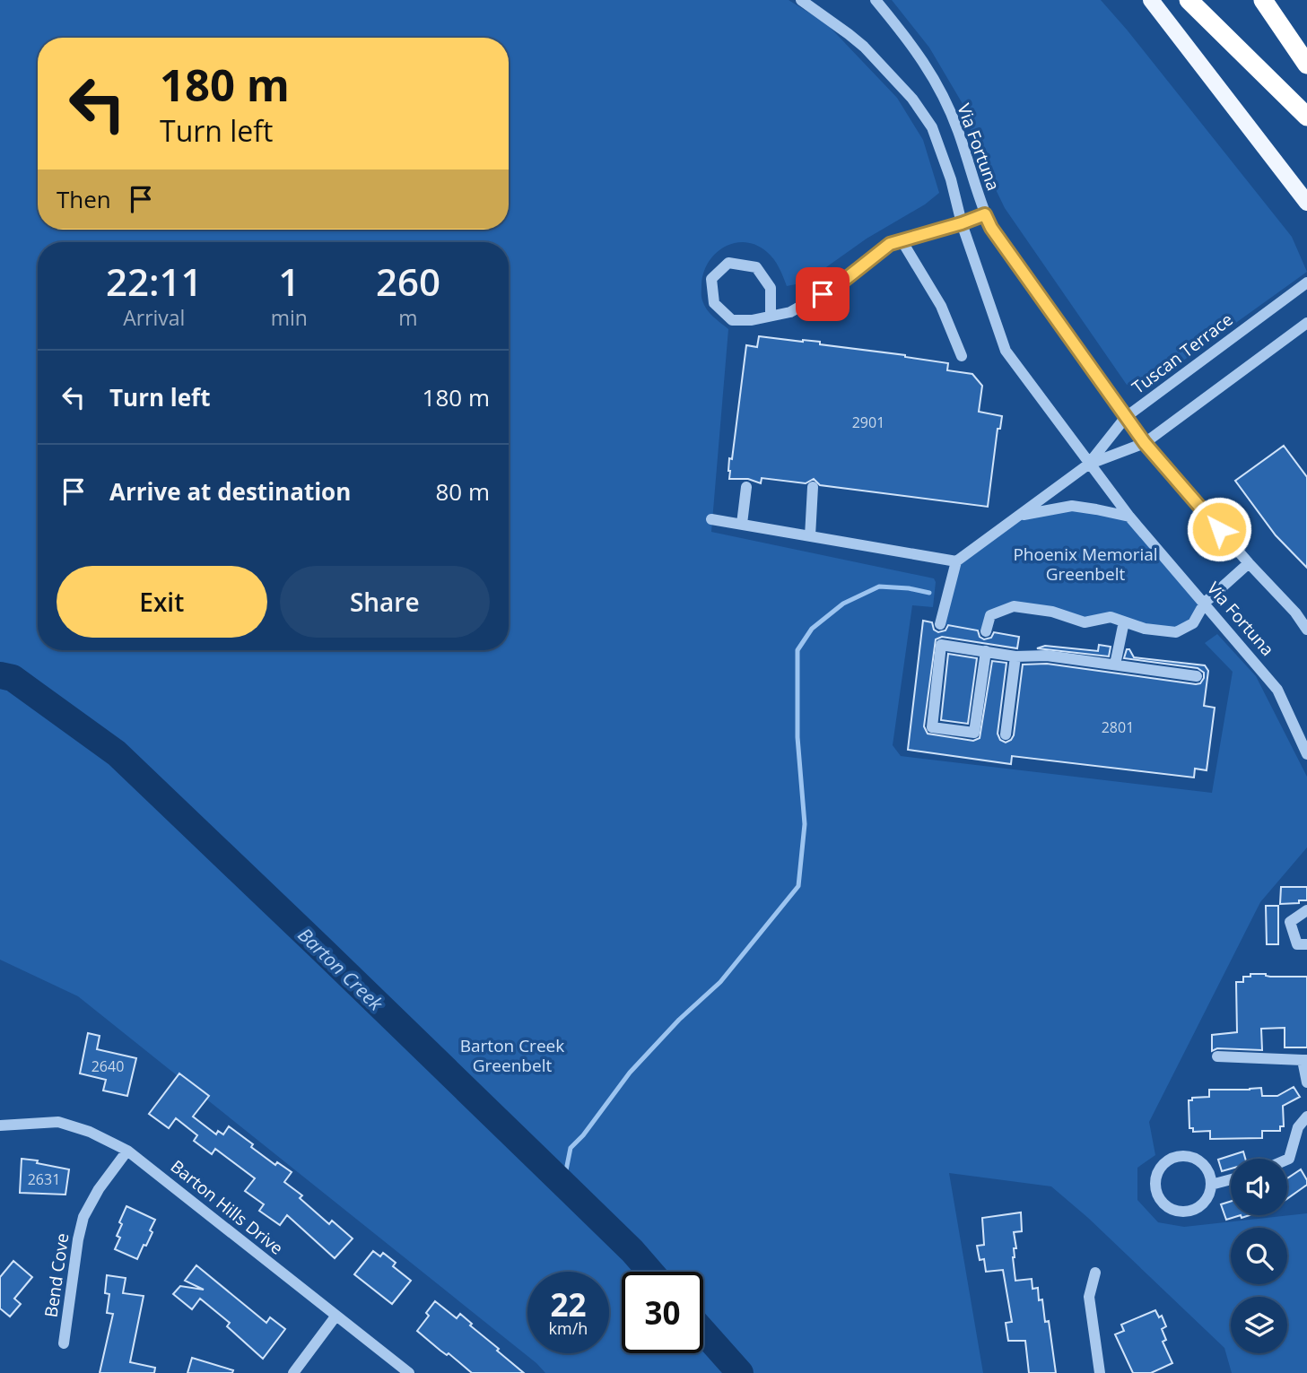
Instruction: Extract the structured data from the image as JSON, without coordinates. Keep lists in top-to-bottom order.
{
  "streets": {
    "street": [
      "Via Fortuna",
      "Tuscan Terrace",
      "Barton Hills Drive",
      "Bend Cove"
    ]
  },
  "crossings": [
    ["Via Fortuna", "Tuscan Terrace"],
    ["Barton Hills Drive", "Bend Cove"]
  ],
  "water": ["Barton Creek"],
  "parks": ["Phoenix Memorial Greenbelt", "Barton Creek Greenbelt"],
  "house_numbers": [
    "2901",
    "2801",
    "2640",
    "2631"
  ],
  "page": {
    "turn": ["180 m", "Turn left"],
    "then": "Then",
    "eta": [
      "22:11",
      "Arrival",
      "1",
      "min",
      "260",
      "m"
    ],
    "list": [
      {
        "name": "Turn left",
        "value": "180 m"
      },
      {
        "name": "Arrive at destination",
        "value": "80 m"
      }
    ],
    "buttons": ["Exit", "Share"],
    "speed": "22 km/h",
    "limit": "30"
  }
}
